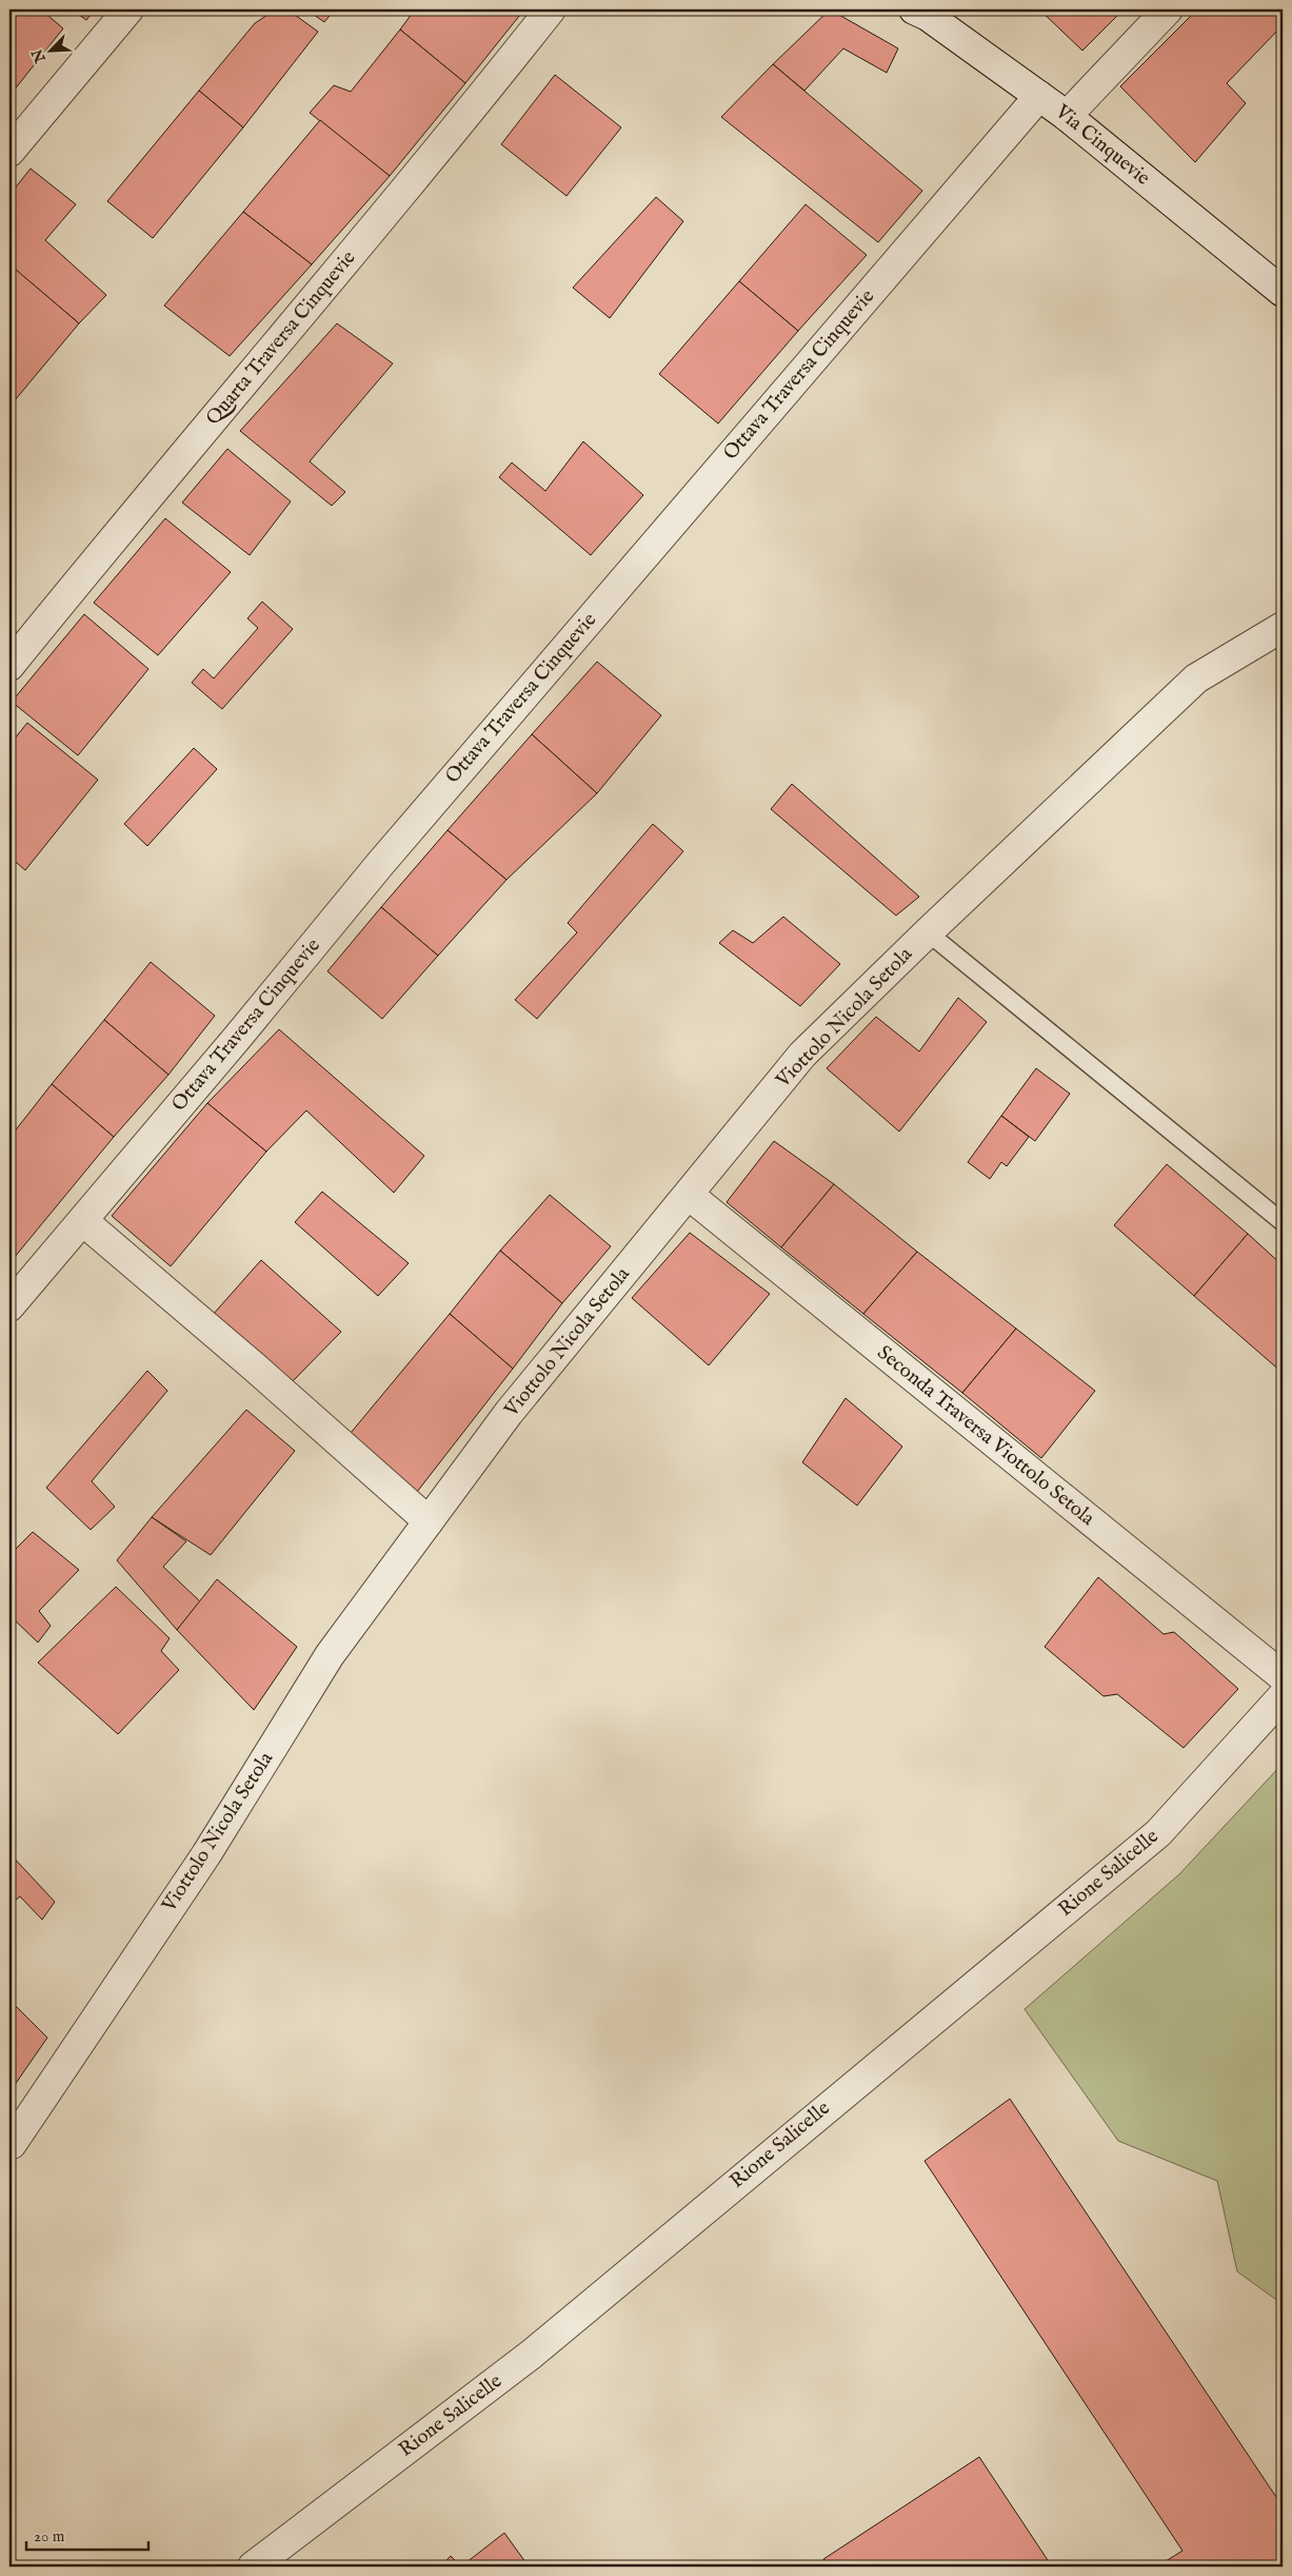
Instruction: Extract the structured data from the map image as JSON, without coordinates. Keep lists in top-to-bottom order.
{
  "streets": {
    "street": [
      "Via Cinquevie",
      "Quarta Traversa Cinquevie",
      "Ottava Traversa Cinquevie",
      "Viottolo Nicola Setola",
      "Seconda Traversa Viottolo Setola",
      "Rione Salicelle"
    ]
  },
  "crossings": [
    ["Via Cinquevie", "Ottava Traversa Cinquevie"],
    ["Viottolo Nicola Setola", "Seconda Traversa Viottolo Setola"]
  ],
  "scale_bar": "20 m",
  "north": "bottom left"
}
